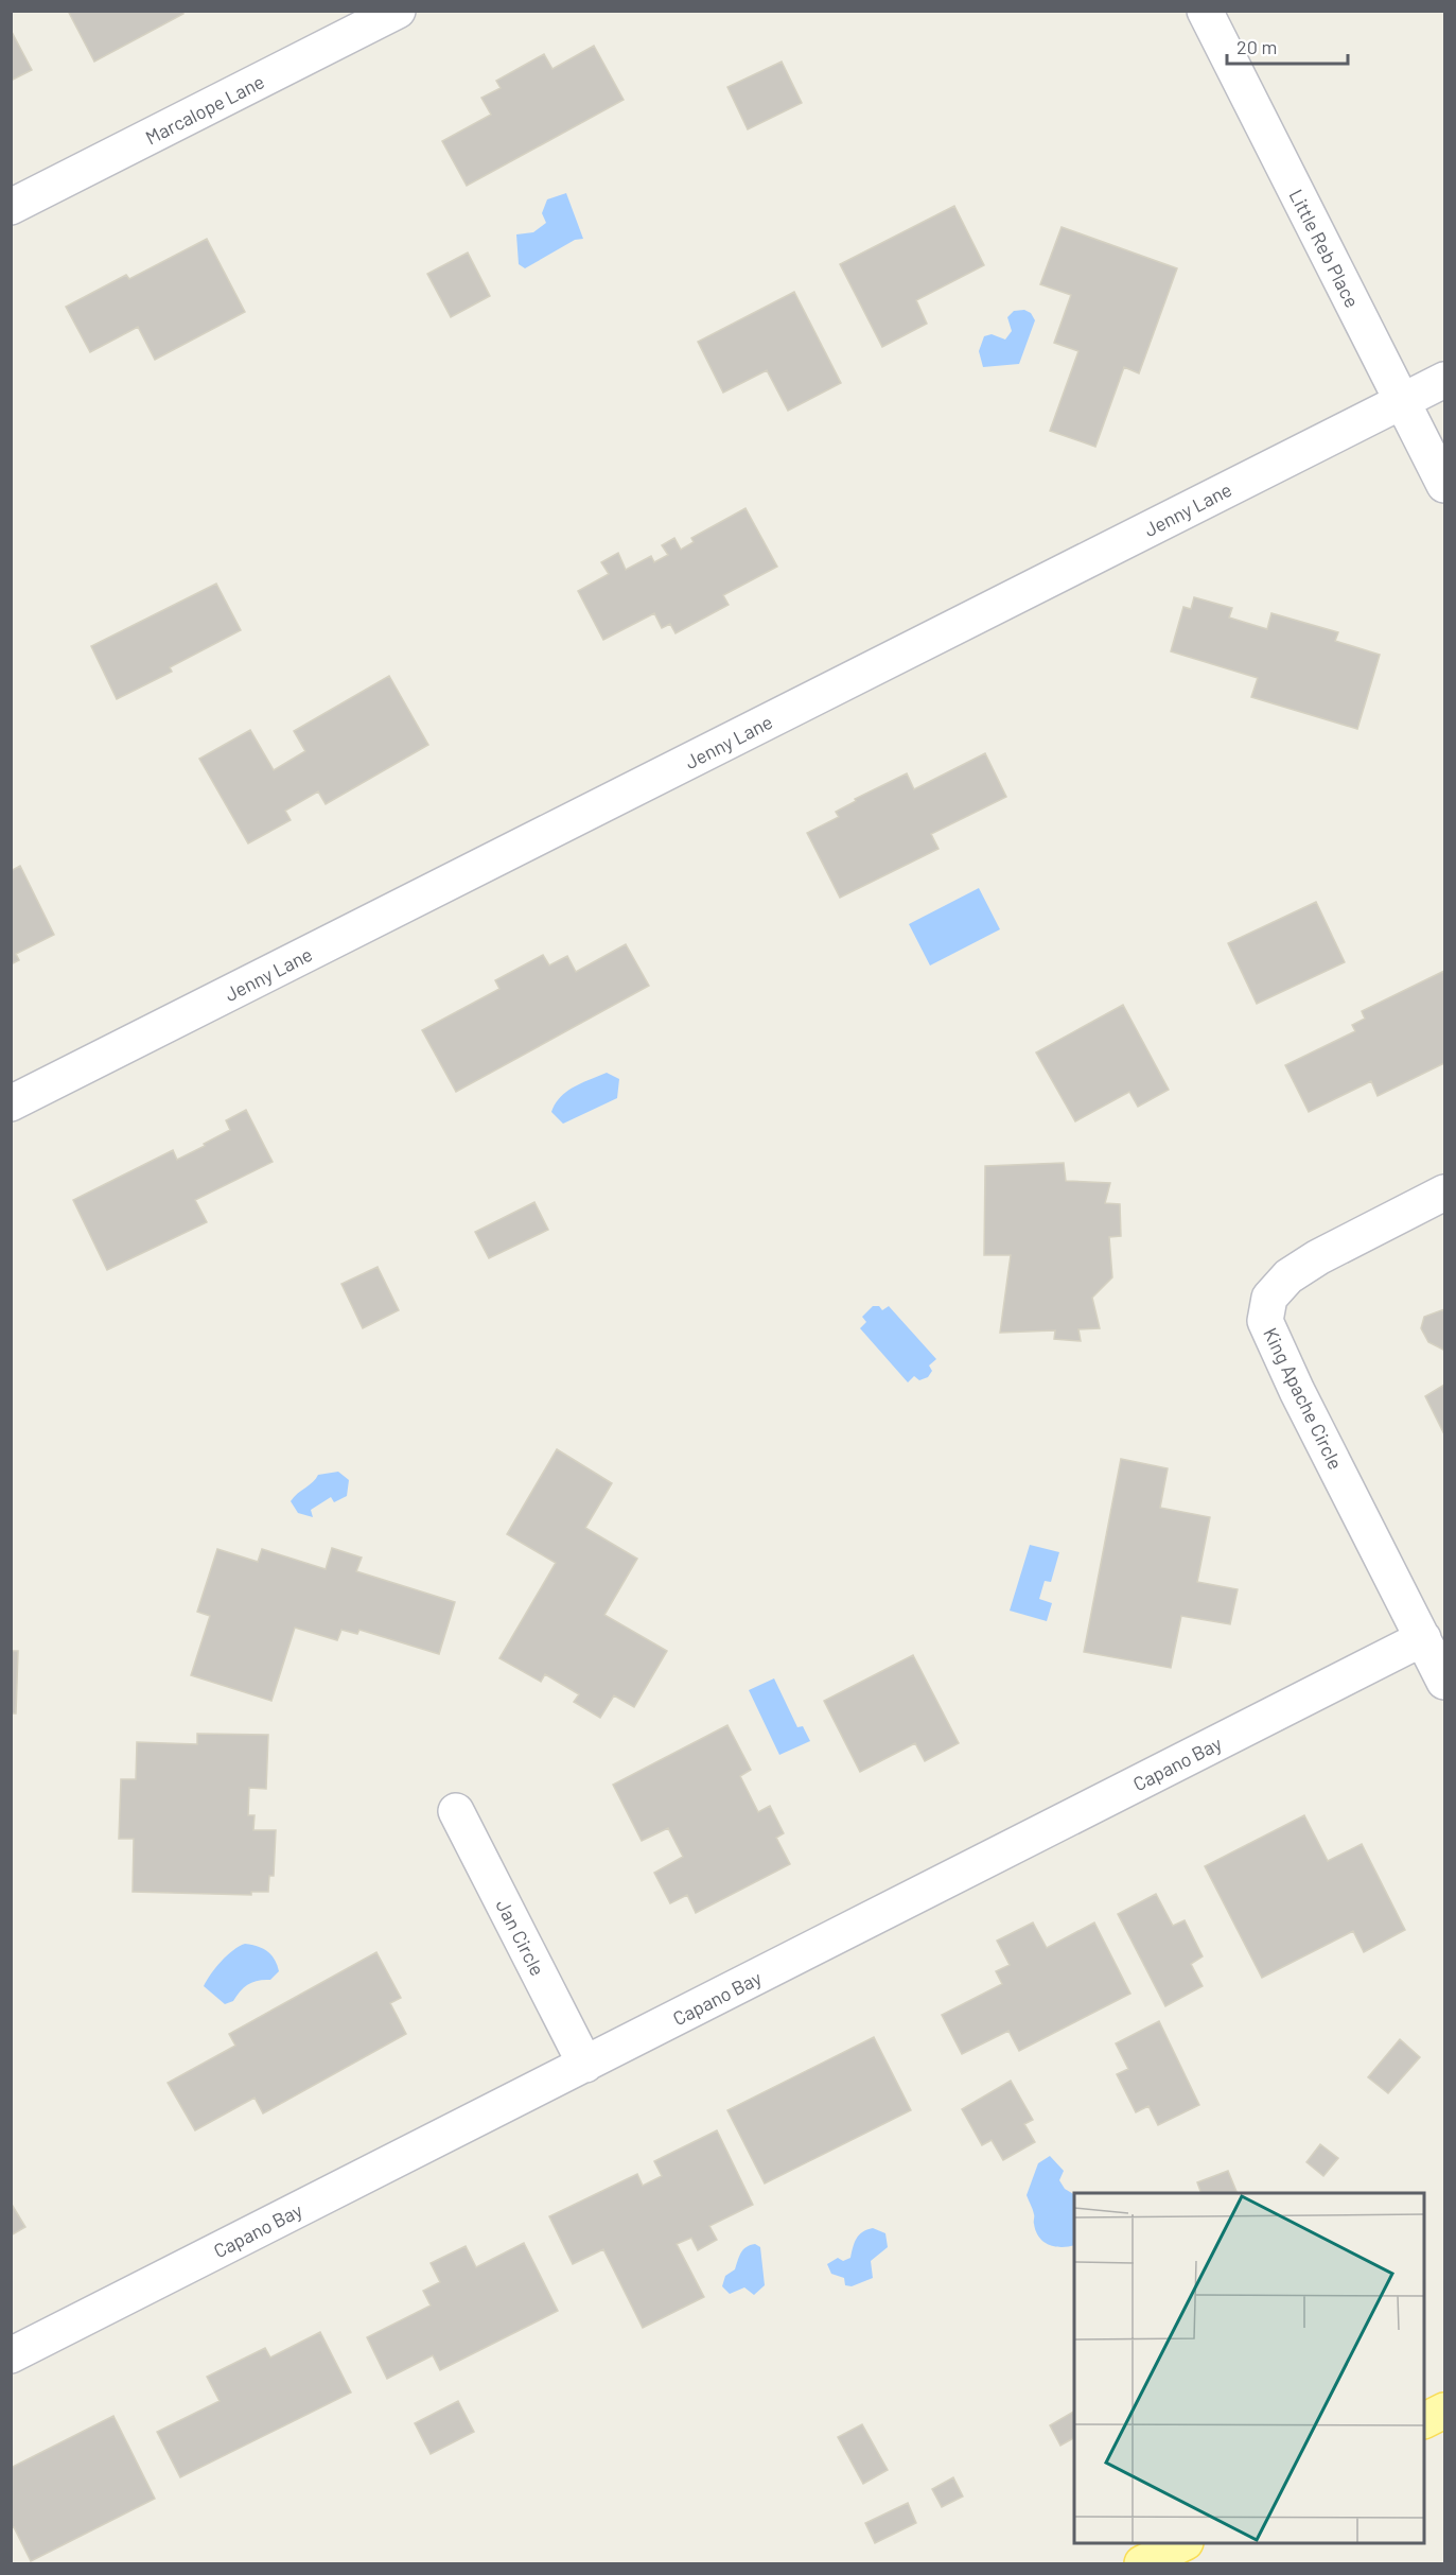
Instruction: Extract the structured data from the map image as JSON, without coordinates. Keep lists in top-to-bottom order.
{
  "streets": {
    "street": [
      "Marcalope Lane",
      "Little Reb Place",
      "Jenny Lane",
      "King Apache Circle",
      "Capano Bay",
      "Jan Circle"
    ]
  },
  "crossings": [
    ["Little Reb Place", "Jenny Lane"],
    ["King Apache Circle", "Capano Bay"],
    ["Capano Bay", "Jan Circle"]
  ],
  "scale_bar": "20 m"
}
